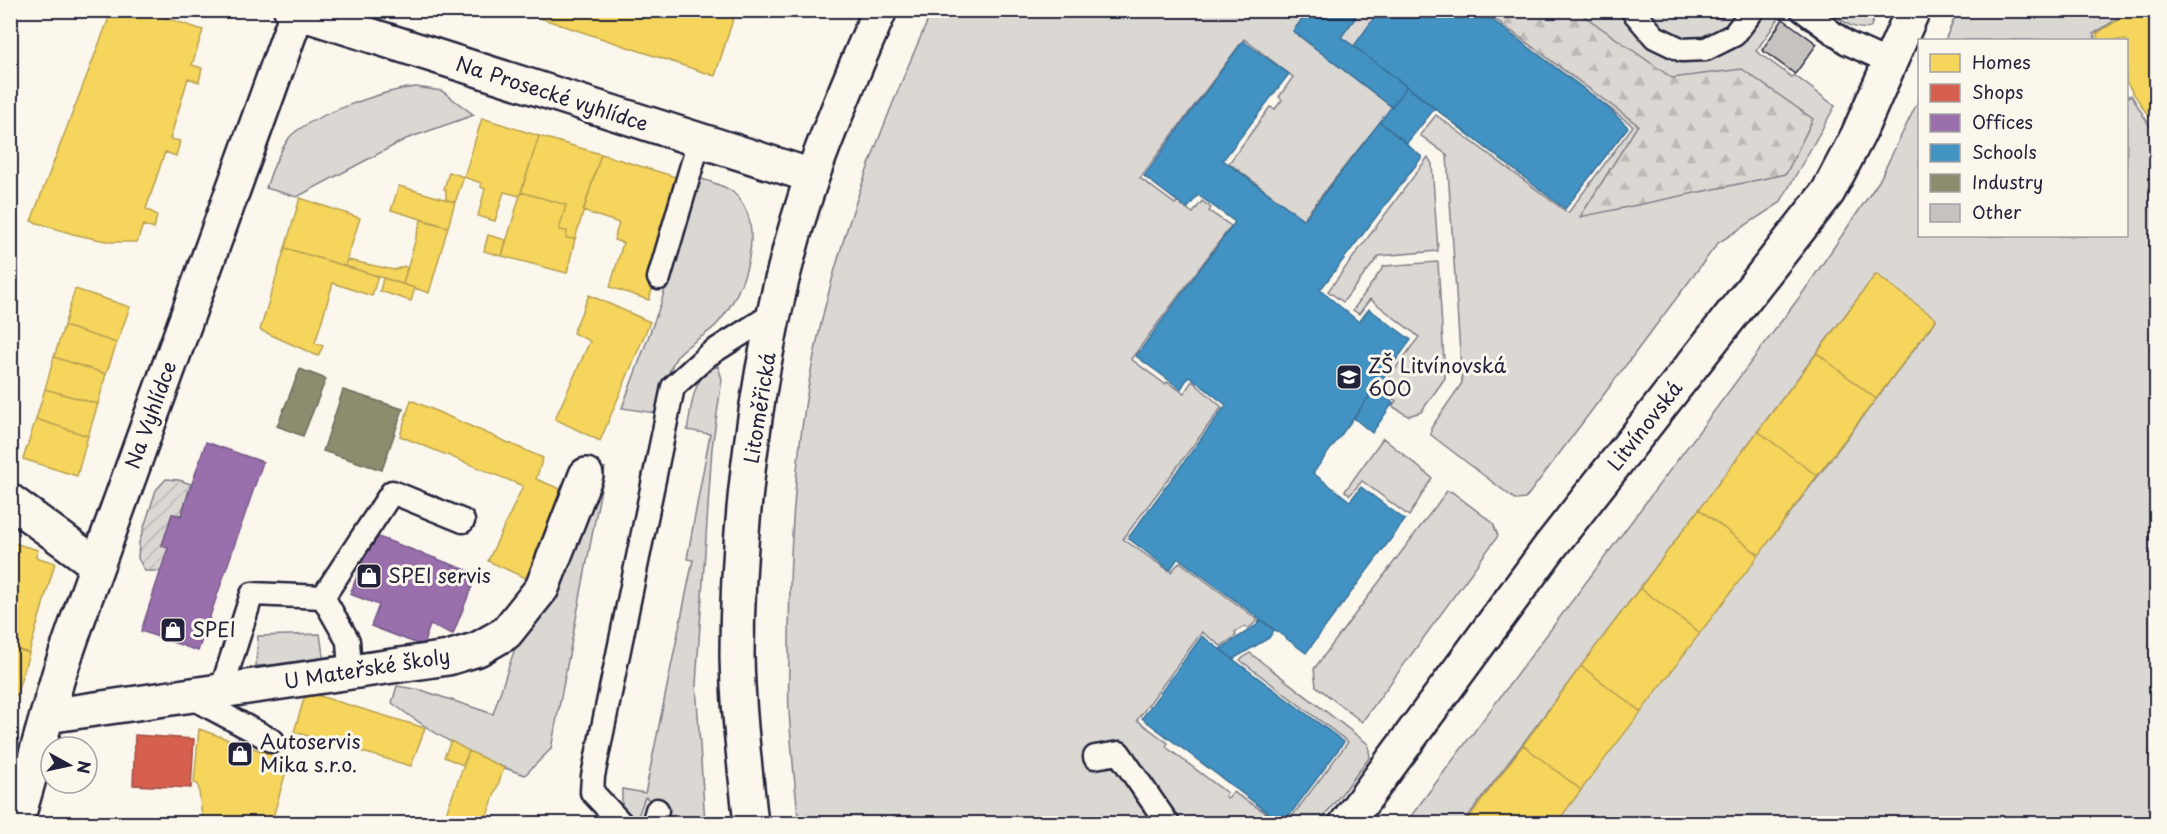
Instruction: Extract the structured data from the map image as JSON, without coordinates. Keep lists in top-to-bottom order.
{
  "streets": {
    "street": [
      "Na Prosecké vyhlídce",
      "Litoměřická",
      "Na Vyhlídce",
      "Litvínovská",
      "U Mateřské školy"
    ]
  },
  "crossings": [
    ["Na Prosecké vyhlídce", "Litoměřická"],
    ["Na Prosecké vyhlídce", "Na Vyhlídce"],
    ["Na Vyhlídce", "U Mateřské školy"]
  ],
  "places": {
    "school or university": ["ZŠ Litvínovská 600"],
    "shop": ["SPEI servis", "SPEI", "Autoservis Mika s.r.o."]
  },
  "legend": [
    "Homes",
    "Shops",
    "Offices",
    "Schools",
    "Industry",
    "Other"
  ],
  "north": "right"
}
